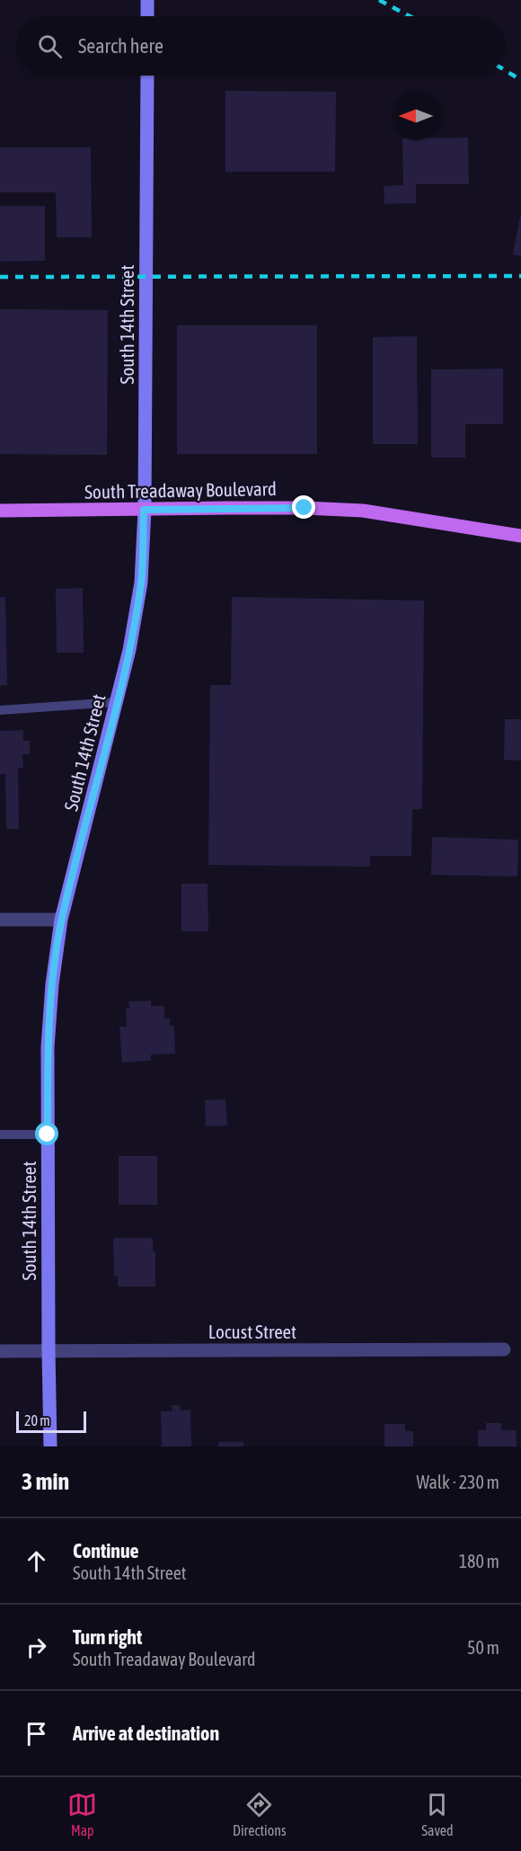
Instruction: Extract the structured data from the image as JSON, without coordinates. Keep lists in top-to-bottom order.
{
  "streets": {
    "main road": ["South 14th Street", "South Treadaway Boulevard"],
    "street": ["Locust Street"]
  },
  "crossings": [
    ["South 14th Street", "South Treadaway Boulevard"],
    ["South 14th Street", "Locust Street"]
  ],
  "scale_bar": "20 m",
  "north": "left",
  "page": {
    "search": "Search here",
    "scale": "20 m",
    "heading": ["3 min", "Walk · 230 m"],
    "list": [
      ["Continue", "South 14th Street", "180 m"],
      ["Turn right", "South Treadaway Boulevard", "50 m"],
      "Arrive at destination"
    ],
    "nav": ["Map", "Directions", "Saved"]
  }
}
